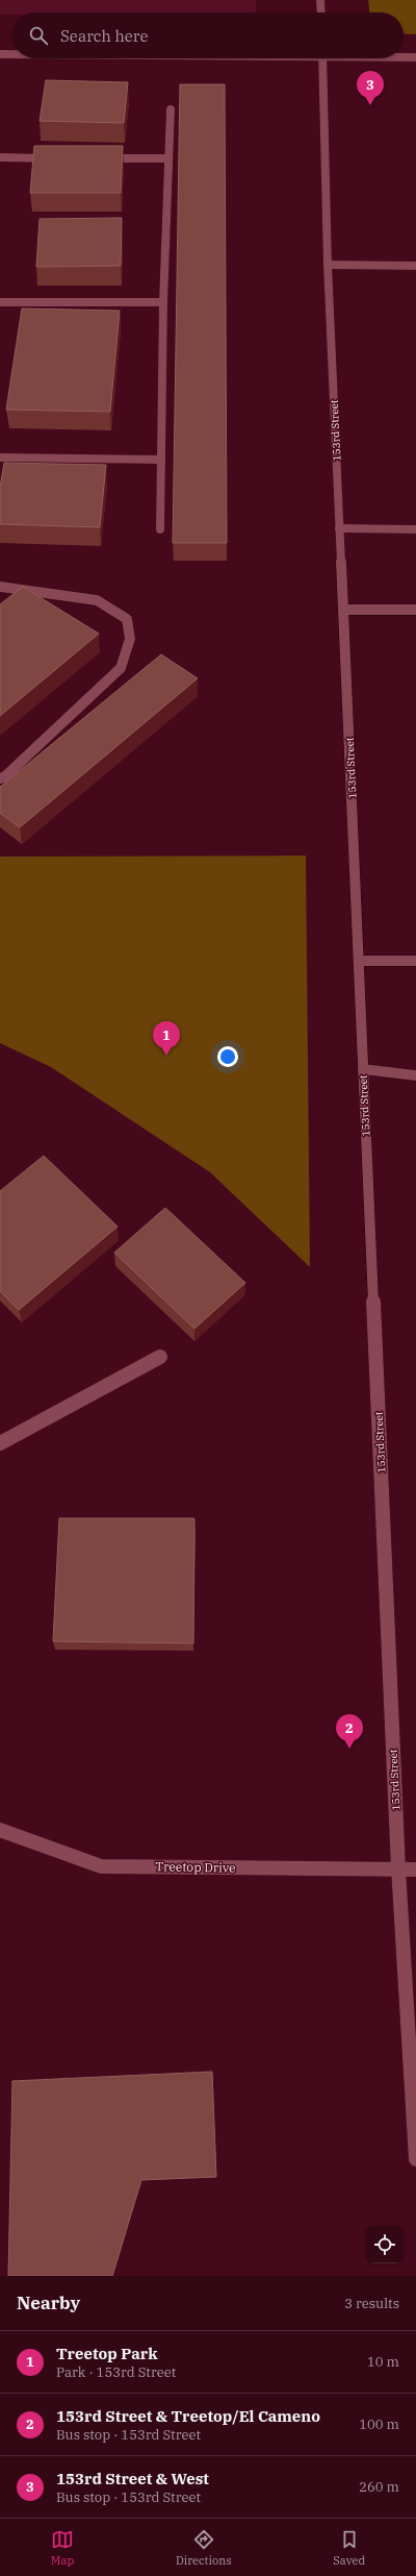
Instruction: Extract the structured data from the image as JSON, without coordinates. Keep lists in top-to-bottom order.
{
  "streets": {
    "street": ["153rd Street", "Treetop Drive"]
  },
  "crossings": [
    ["153rd Street", "Treetop Drive"]
  ],
  "page": {
    "search": "Search here",
    "pins": ["3", "1", "2"],
    "heading": ["Nearby", "3 results"],
    "list": [
      {
        "mark": "1",
        "name": "Treetop Park",
        "note": "Park · 153rd Street",
        "value": "10 m"
      },
      {
        "mark": "2",
        "name": "153rd Street & Treetop/El Cameno",
        "note": "Bus stop · 153rd Street",
        "value": "100 m"
      },
      {
        "mark": "3",
        "name": "153rd Street & West",
        "note": "Bus stop · 153rd Street",
        "value": "260 m"
      }
    ],
    "nav": ["Map", "Directions", "Saved"]
  }
}
